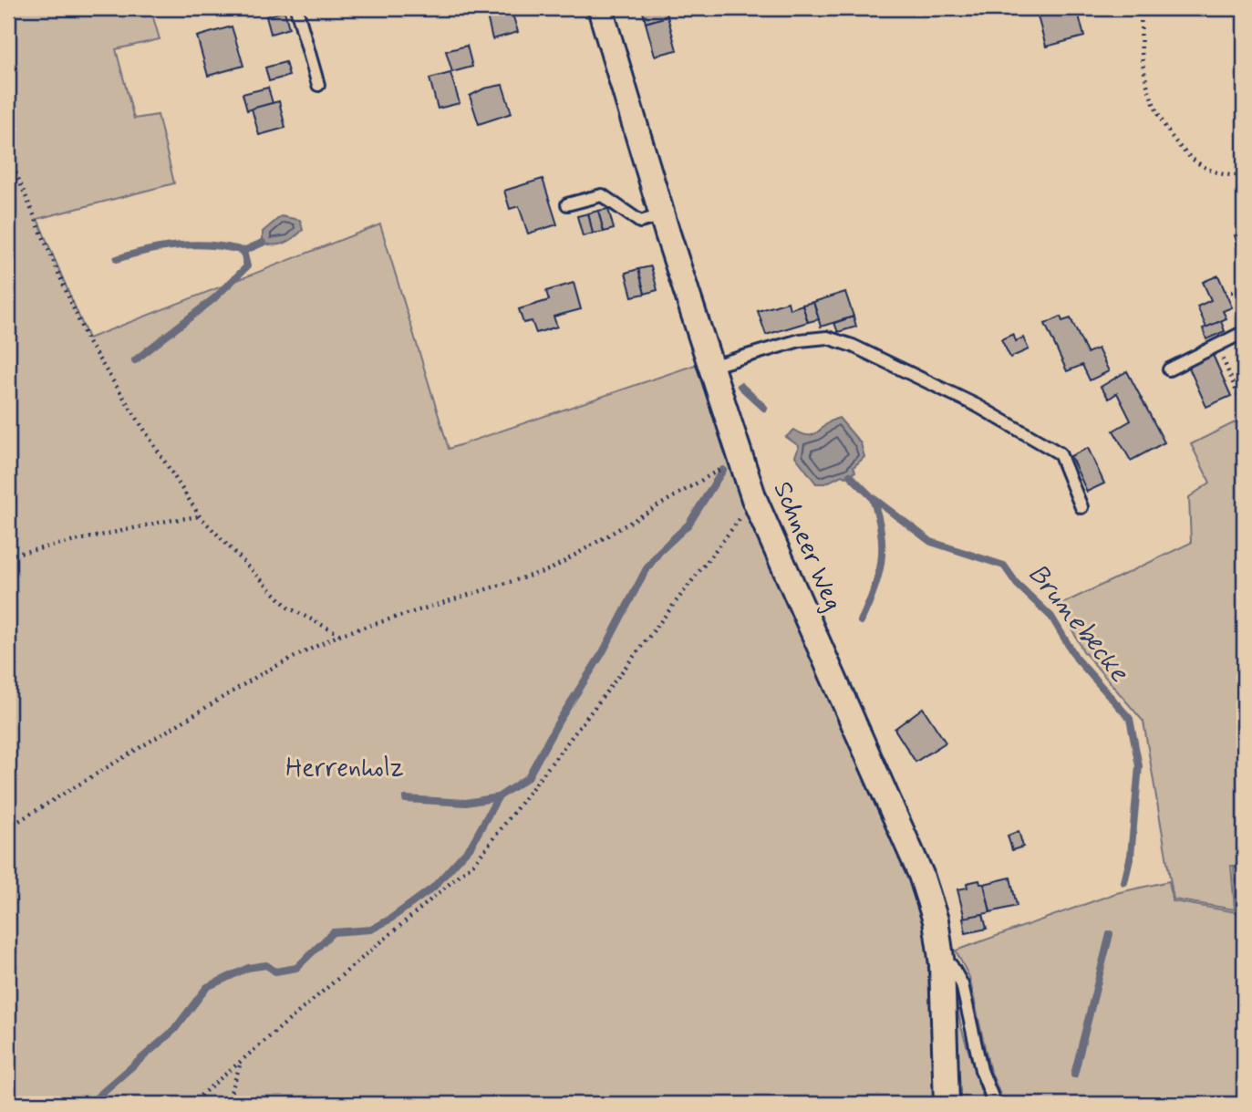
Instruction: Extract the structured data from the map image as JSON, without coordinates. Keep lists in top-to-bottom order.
{
  "streets": {
    "street": ["Schneer Weg"]
  },
  "water": ["Brunebecke"],
  "parks": ["Herrenholz"]
}
